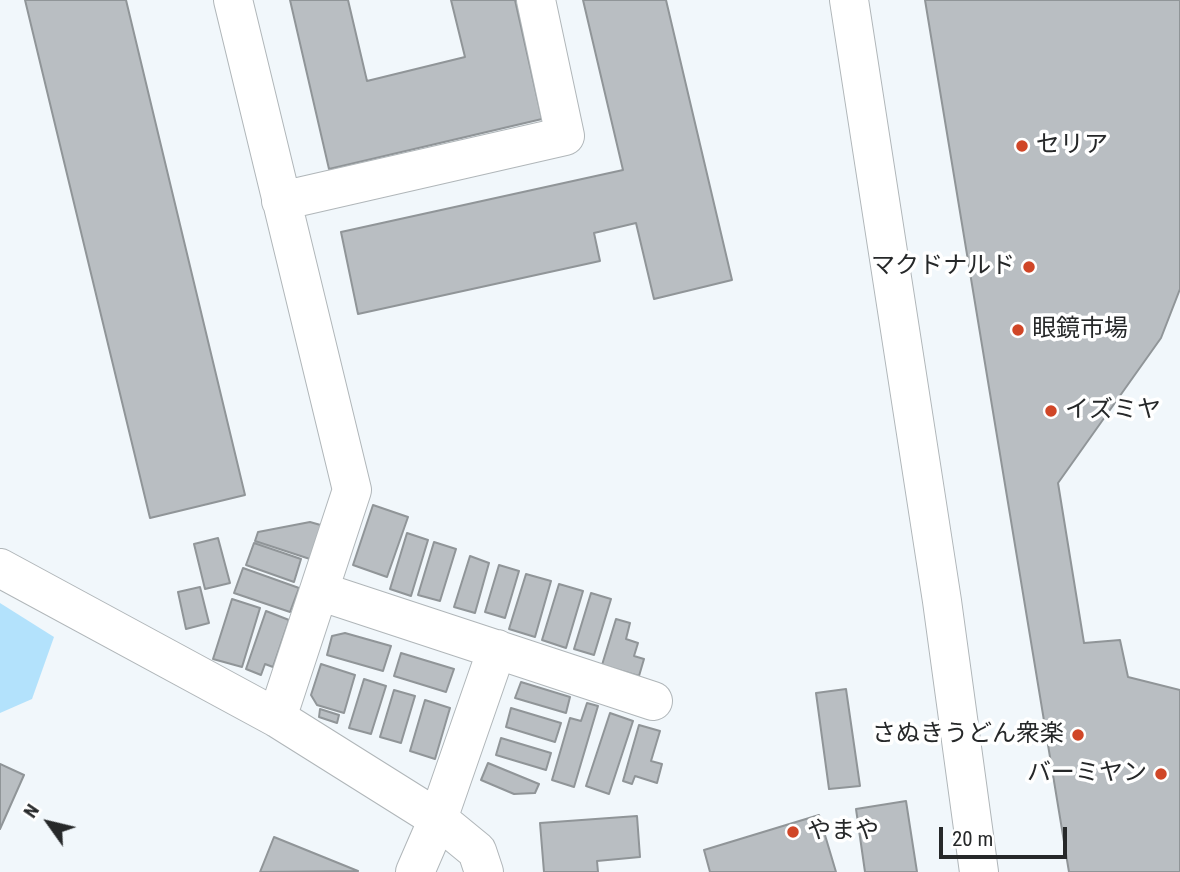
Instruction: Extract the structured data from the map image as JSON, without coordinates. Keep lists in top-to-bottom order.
{
  "places": [
    "セリア",
    "マクドナルド",
    "眼鏡市場",
    "イズミヤ",
    "さぬきうどん衆楽",
    "バーミヤン",
    "やまや"
  ],
  "scale_bar": "20 m",
  "north": "top left"
}
